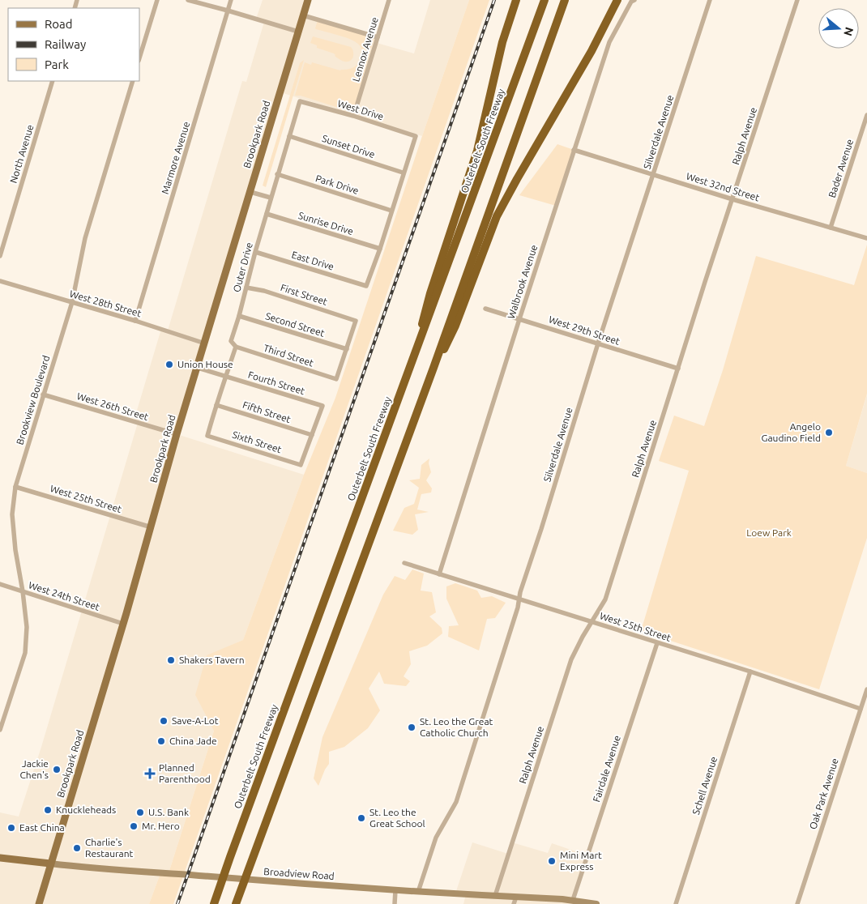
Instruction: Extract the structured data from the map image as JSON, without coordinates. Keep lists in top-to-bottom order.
{
  "streets": {
    "highway": ["Outerbelt South Freeway"],
    "main road": ["Brookpark Road", "Broadview Road"],
    "street": [
      "Lennox Avenue",
      "West Drive",
      "Silverdale Avenue",
      "Ralph Avenue",
      "Sunset Drive",
      "North Avenue",
      "Marmore Avenue",
      "Bader Avenue",
      "Park Drive",
      "West 32nd Street",
      "Sunrise Drive",
      "East Drive",
      "Outer Drive",
      "Walbrook Avenue",
      "First Street",
      "West 28th Street",
      "Second Street",
      "West 29th Street",
      "Third Street",
      "Fourth Street",
      "Brookview Boulevard",
      "West 26th Street",
      "Fifth Street",
      "Sixth Street",
      "West 25th Street",
      "West 24th Street",
      "Fairdale Avenue",
      "Schell Avenue",
      "Oak Park Avenue"
    ]
  },
  "crossings": [
    ["West Drive", "Sunset Drive"],
    ["West Drive", "Outer Drive"],
    ["Silverdale Avenue", "West 32nd Street"],
    ["Silverdale Avenue", "West 29th Street"],
    ["Silverdale Avenue", "West 25th Street"],
    ["Silverdale Avenue", "Broadview Road"],
    ["Brookpark Road", "West 28th Street"],
    ["Brookpark Road", "Fourth Street"],
    ["Brookpark Road", "West 26th Street"],
    ["Brookpark Road", "West 25th Street"],
    ["Brookpark Road", "West 24th Street"],
    ["Brookpark Road", "Broadview Road"],
    ["Ralph Avenue", "West 32nd Street"],
    ["Ralph Avenue", "West 29th Street"],
    ["Ralph Avenue", "West 25th Street"],
    ["Ralph Avenue", "Broadview Road"],
    ["Sunset Drive", "Outer Drive"],
    ["Marmore Avenue", "West 28th Street"],
    ["Bader Avenue", "West 32nd Street"],
    ["Park Drive", "Outer Drive"],
    ["West 32nd Street", "Walbrook Avenue"],
    ["Sunrise Drive", "East Drive"],
    ["Sunrise Drive", "Outer Drive"],
    ["East Drive", "Outer Drive"],
    ["Outer Drive", "First Street"],
    ["Outer Drive", "Second Street"],
    ["Outer Drive", "Third Street"],
    ["Outer Drive", "Fourth Street"],
    ["Outer Drive", "Fifth Street"],
    ["Outer Drive", "Sixth Street"],
    ["Walbrook Avenue", "West 29th Street"],
    ["Walbrook Avenue", "West 25th Street"],
    ["First Street", "Second Street"],
    ["First Street", "Third Street"],
    ["West 28th Street", "Brookview Boulevard"],
    ["Second Street", "Third Street"],
    ["Fourth Street", "Fifth Street"],
    ["Fourth Street", "Sixth Street"],
    ["Brookview Boulevard", "West 26th Street"],
    ["Brookview Boulevard", "West 25th Street"],
    ["Brookview Boulevard", "West 24th Street"],
    ["Fifth Street", "Sixth Street"],
    ["West 25th Street", "Fairdale Avenue"],
    ["West 25th Street", "Schell Avenue"],
    ["West 25th Street", "Oak Park Avenue"],
    ["Fairdale Avenue", "Broadview Road"]
  ],
  "parks": ["Loew Park"],
  "places": {
    "other": [
      "Union House",
      "Angelo Gaudino Field",
      "Shakers Tavern",
      "Save-A-Lot",
      "St. Leo the Great Catholic Church",
      "China Jade",
      "Jackie Chen's",
      "Knuckleheads",
      "U.S. Bank",
      "St. Leo the Great School",
      "Mr. Hero",
      "East China",
      "Charlie's Restaurant",
      "Mini Mart Express"
    ],
    "health": ["Planned Parenthood"]
  },
  "legend": ["Road", "Railway", "Park"],
  "north": "right"
}
